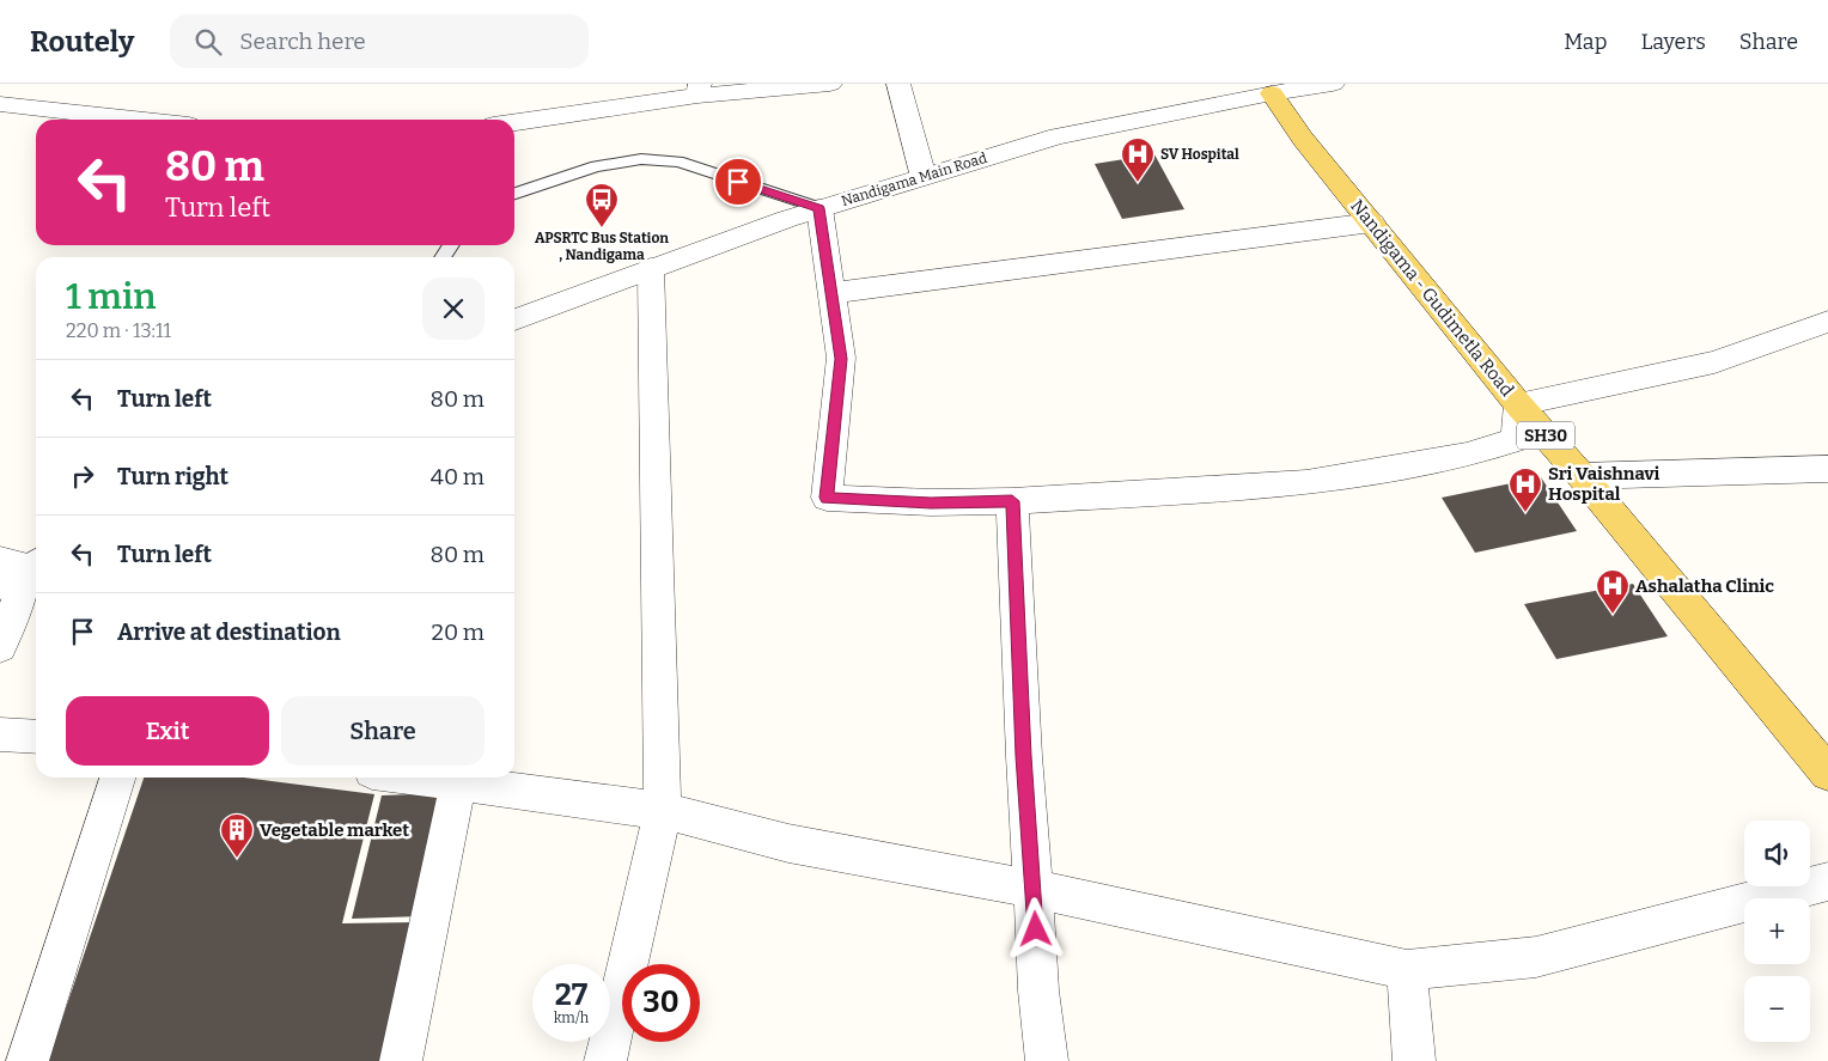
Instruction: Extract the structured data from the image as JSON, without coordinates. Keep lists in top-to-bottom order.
{
  "streets": {
    "main road": ["Nandigama - Gudimetla Road", "SH30"],
    "street": ["Nandigama Main Road"]
  },
  "crossings": [
    ["Nandigama Main Road", "Nandigama - Gudimetla Road"]
  ],
  "places": {
    "hospital": ["SV Hospital", "Sri Vaishnavi Hospital", "Ashalatha Clinic"],
    "bus stop": ["APSRTC Bus Station , Nandigama"],
    "building": ["Vegetable market"]
  },
  "page": {
    "header": "Routely",
    "search": "Search here",
    "nav": ["Map", "Layers", "Share"],
    "turn": ["80 m", "Turn left"],
    "heading": ["1 min", "220 m · 13:11"],
    "list": [
      {
        "name": "Turn left",
        "value": "80 m"
      },
      {
        "name": "Turn right",
        "value": "40 m"
      },
      {
        "name": "Turn left",
        "value": "80 m"
      },
      {
        "name": "Arrive at destination",
        "value": "20 m"
      }
    ],
    "buttons": ["Exit", "Share"],
    "map_buttons": ["+", "−"],
    "speed": "27 km/h",
    "limit": "30"
  }
}
